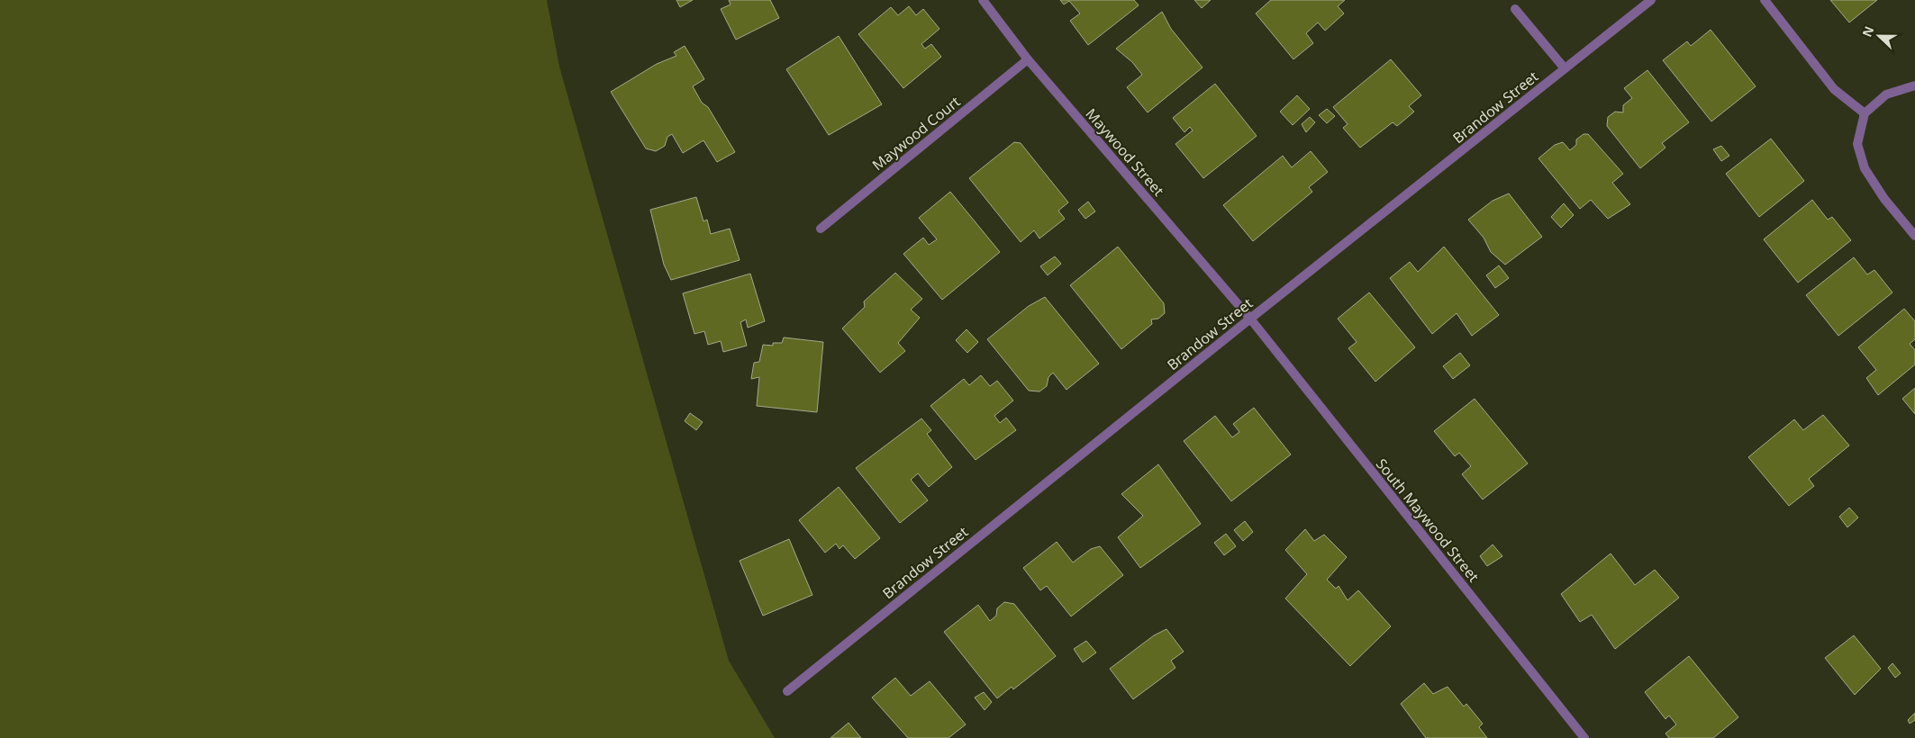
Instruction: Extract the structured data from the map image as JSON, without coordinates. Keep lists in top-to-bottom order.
{
  "streets": {
    "street": [
      "Brandow Street",
      "Maywood Court",
      "Maywood Street",
      "South Maywood Street"
    ]
  },
  "crossings": [
    ["Brandow Street", "Maywood Street"],
    ["Brandow Street", "South Maywood Street"],
    ["Maywood Court", "Maywood Street"],
    ["Maywood Street", "South Maywood Street"]
  ],
  "north": "left"
}
